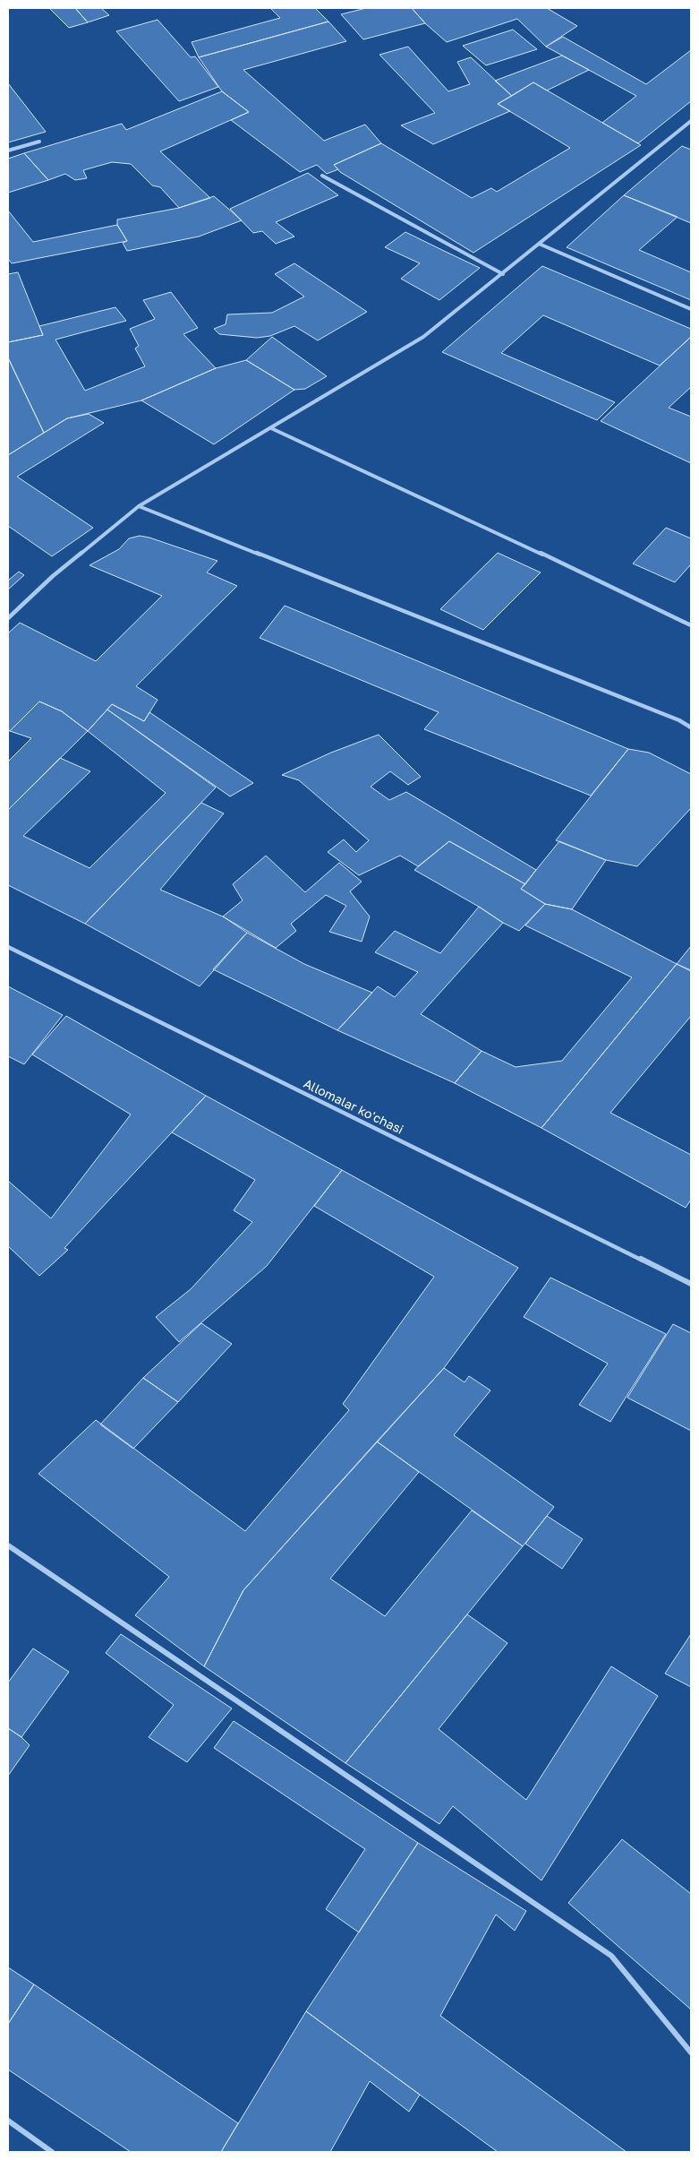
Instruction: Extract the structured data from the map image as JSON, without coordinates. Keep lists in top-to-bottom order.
{
  "streets": {
    "street": ["Allomalar ko'chasi"]
  }
}
